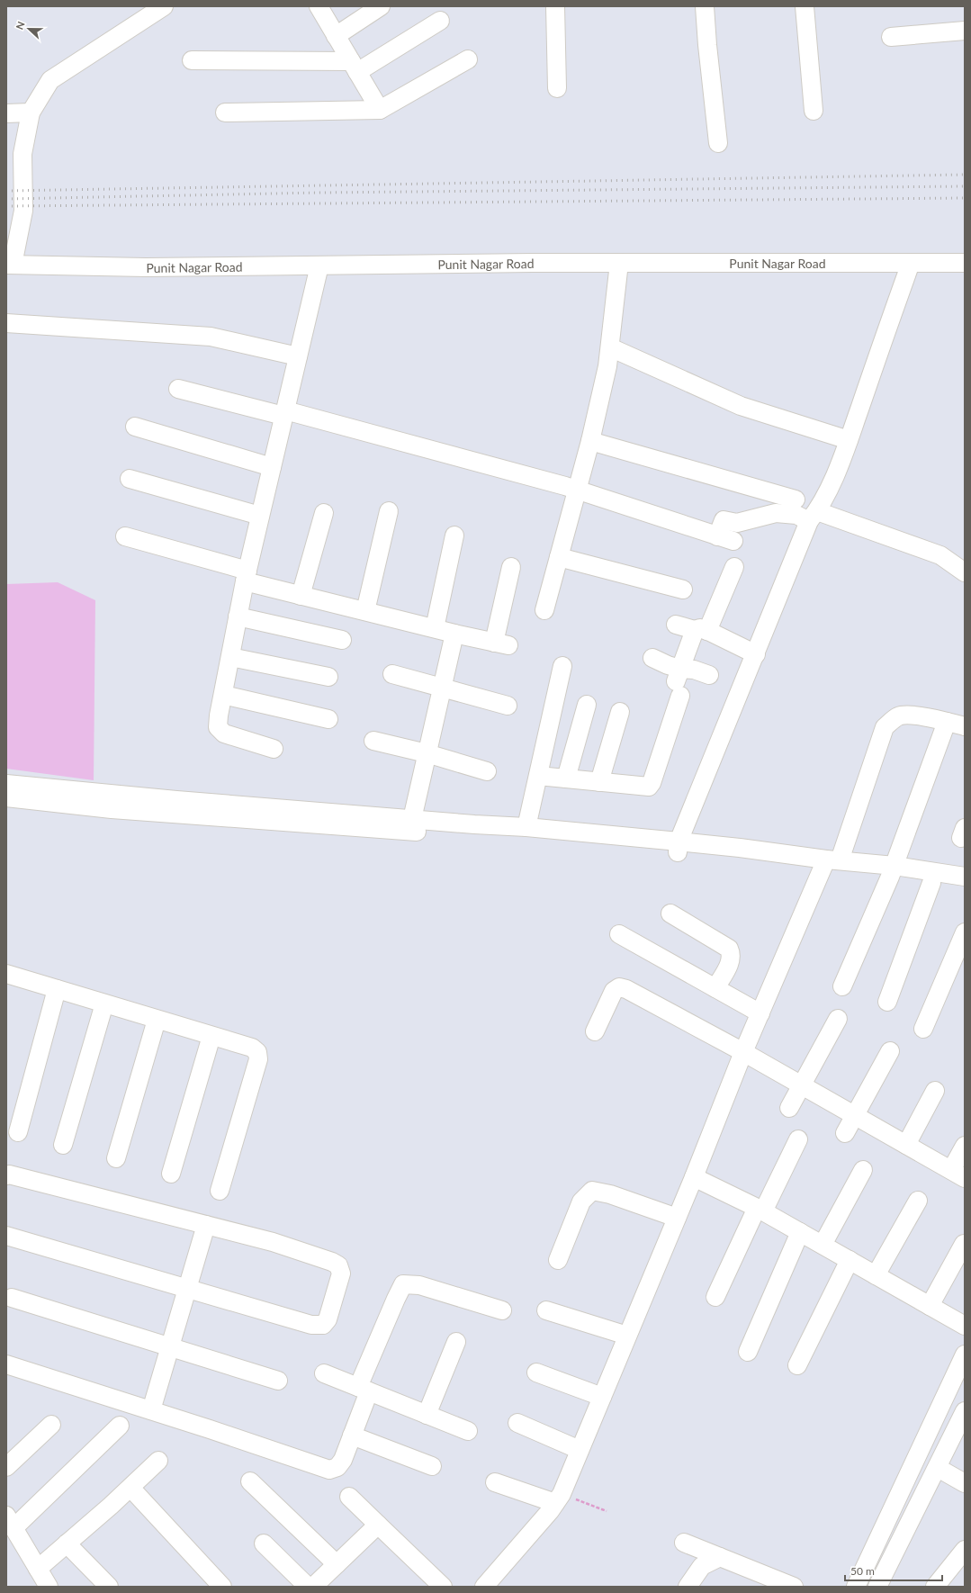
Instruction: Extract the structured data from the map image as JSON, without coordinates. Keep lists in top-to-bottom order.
{
  "streets": {
    "street": ["Punit Nagar Road"]
  },
  "scale_bar": "50 m",
  "north": "left"
}
